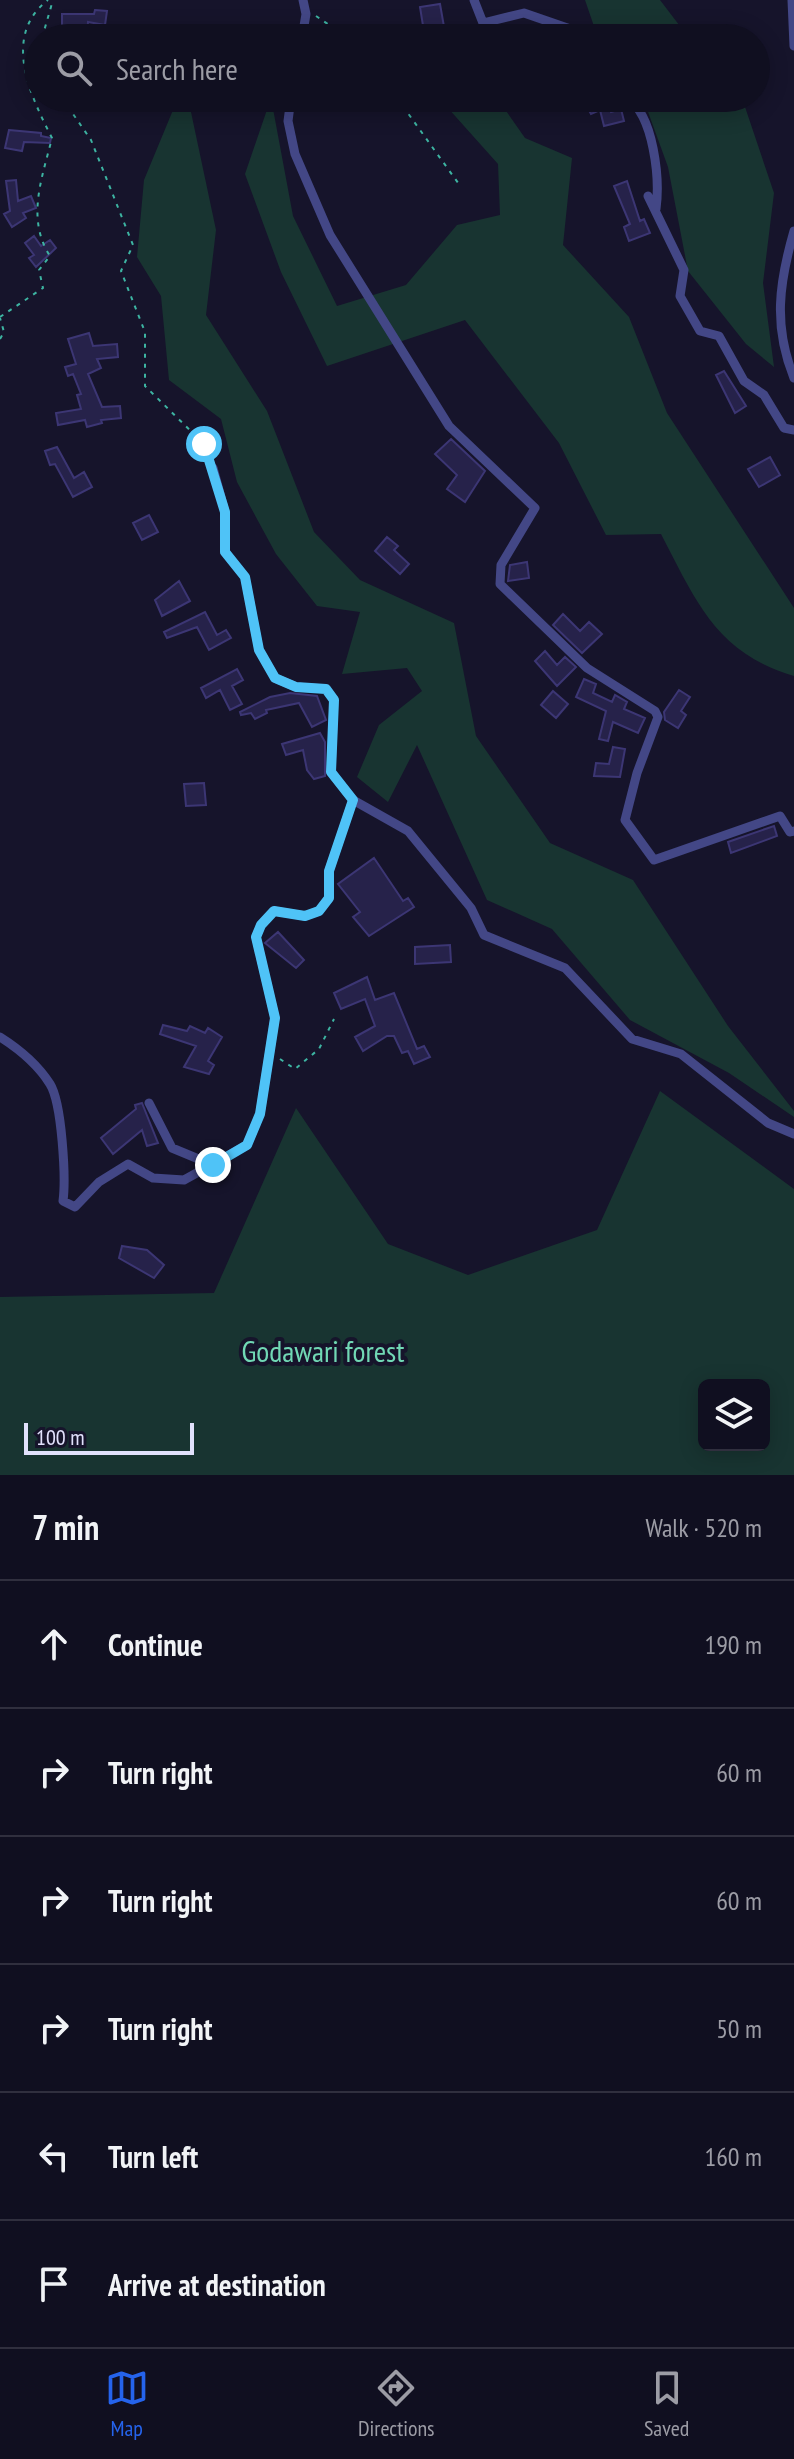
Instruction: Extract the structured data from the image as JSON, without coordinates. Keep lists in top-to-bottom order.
{
  "parks": ["Godawari forest"],
  "scale_bar": "100 m",
  "page": {
    "search": "Search here",
    "scale": "100 m",
    "heading": ["7 min", "Walk · 520 m"],
    "list": [
      ["Continue", "190 m"],
      ["Turn right", "60 m"],
      ["Turn right", "60 m"],
      ["Turn right", "50 m"],
      ["Turn left", "160 m"],
      "Arrive at destination"
    ],
    "nav": ["Map", "Directions", "Saved"]
  }
}
